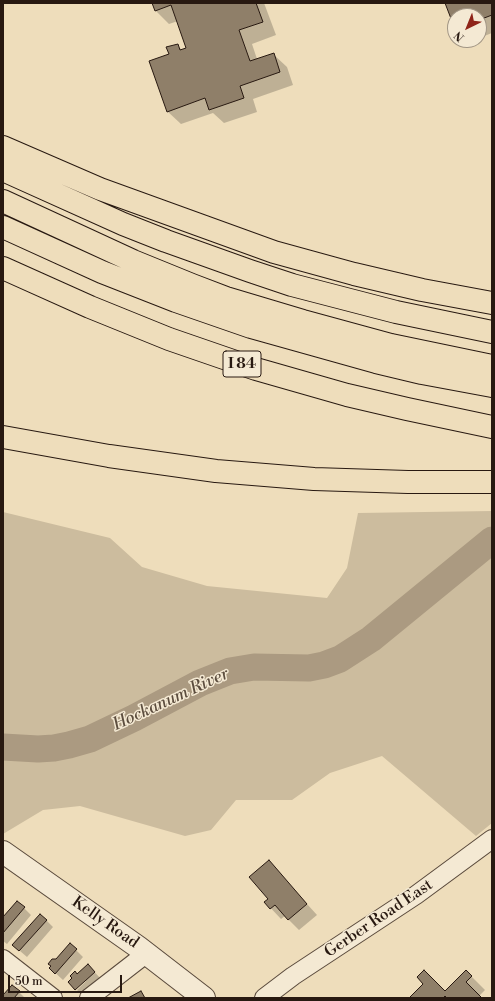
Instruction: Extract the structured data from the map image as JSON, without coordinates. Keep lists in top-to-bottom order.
{
  "streets": {
    "highway": ["I 84"],
    "street": ["Gerber Road East", "Kelly Road"]
  },
  "water": ["Hockanum River"],
  "scale_bar": "50 m",
  "north": "bottom left"
}
